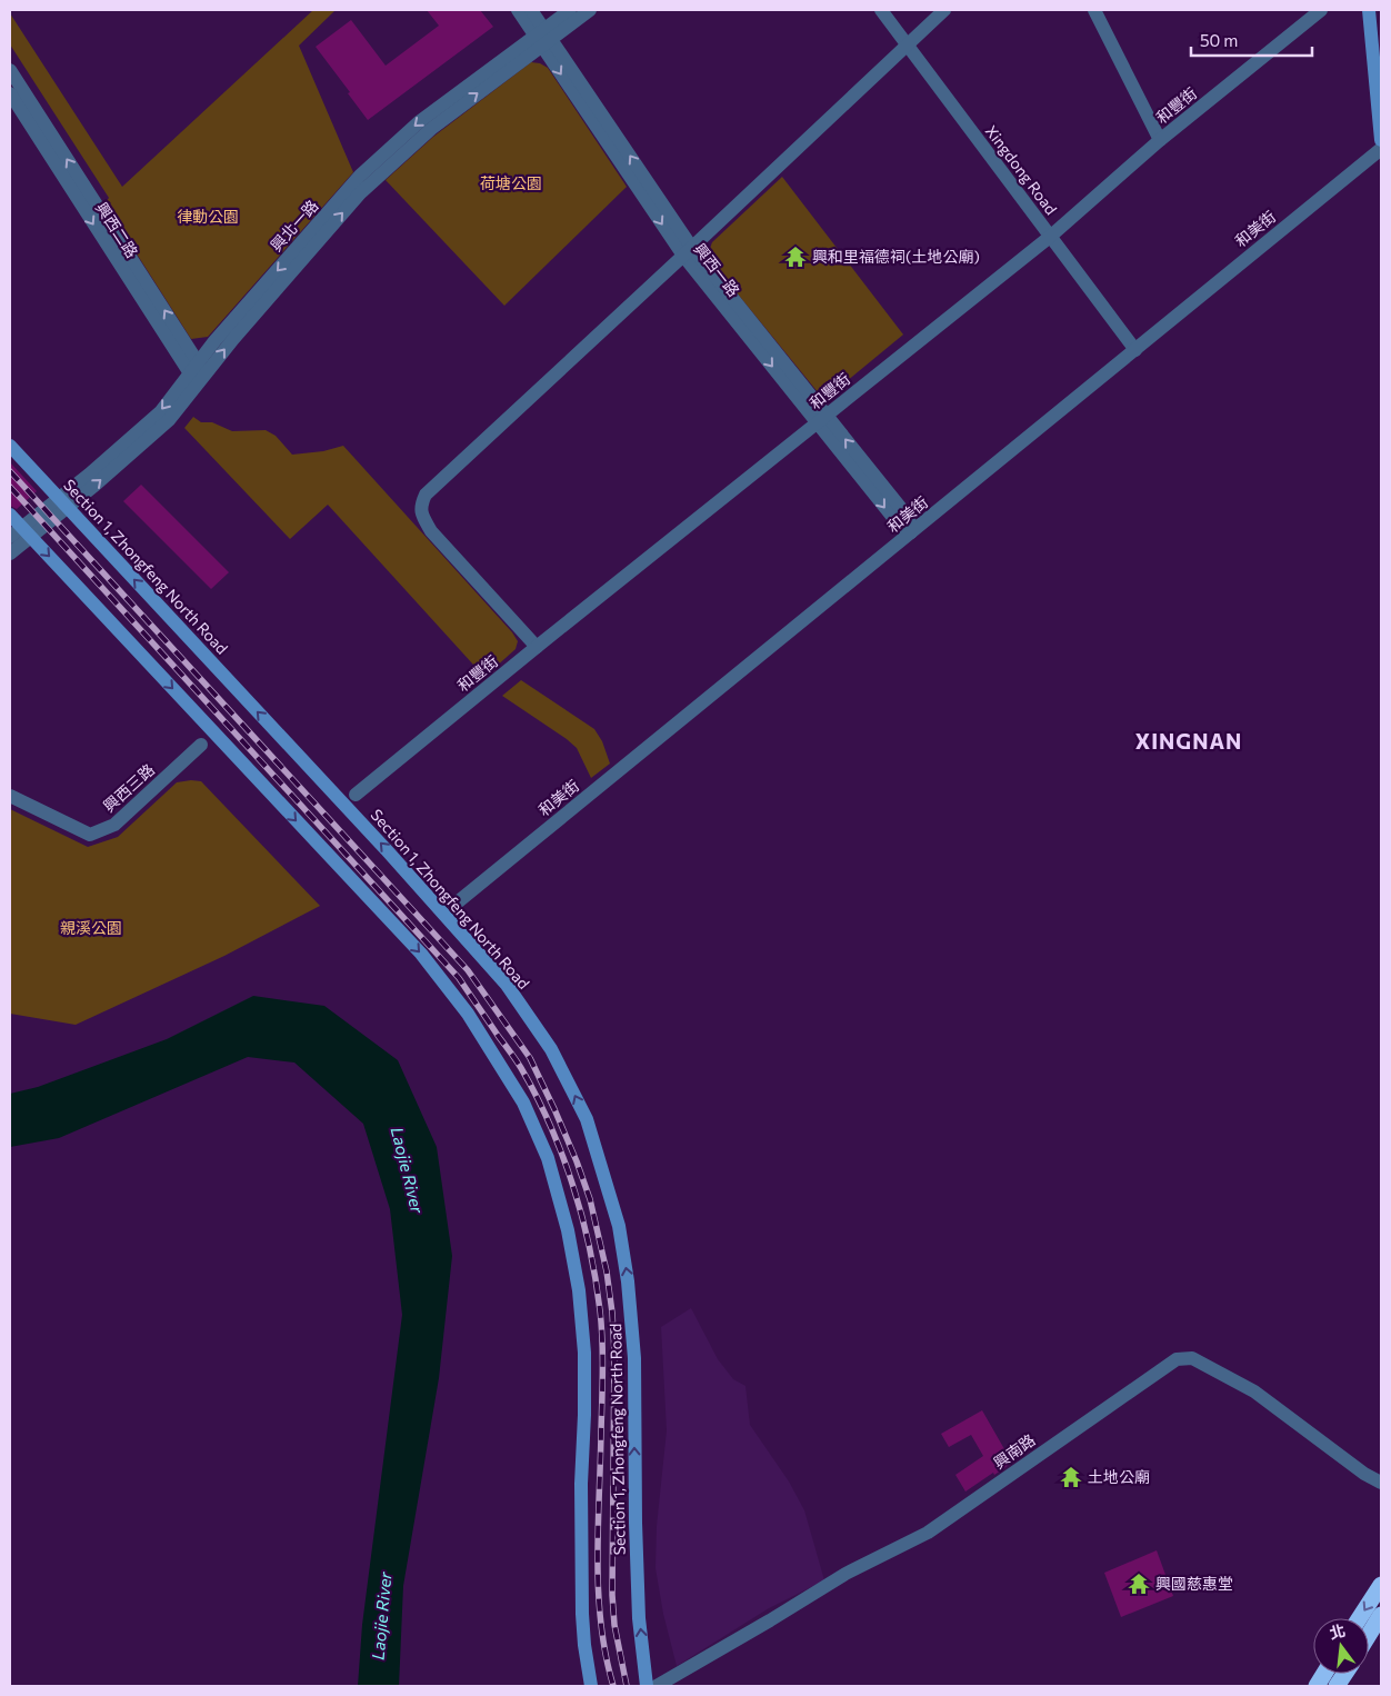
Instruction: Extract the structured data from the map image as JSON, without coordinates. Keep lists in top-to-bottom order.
{
  "streets": {
    "main road": ["Section 1, Zhongfeng North Road"],
    "street": [
      "和豐街",
      "Xingdong Road",
      "興北一路",
      "和美街",
      "興西二路",
      "興西一路",
      "興西三路",
      "興南路"
    ]
  },
  "crossings": [
    ["和豐街", "Xingdong Road"],
    ["和豐街", "興西一路"],
    ["Xingdong Road", "和美街"],
    ["興北一路", "興西二路"],
    ["興北一路", "興西一路"],
    ["興北一路", "Section 1, Zhongfeng North Road"],
    ["和美街", "興西一路"]
  ],
  "districts": ["XINGNAN"],
  "water": ["Laojie River"],
  "parks": ["荷塘公園", "律動公園", "親溪公園"],
  "places": {
    "temple": ["興和里福德祠(土地公廟)", "土地公廟", "興國慈惠堂"]
  },
  "scale_bar": "50 m",
  "north": "top"
}
